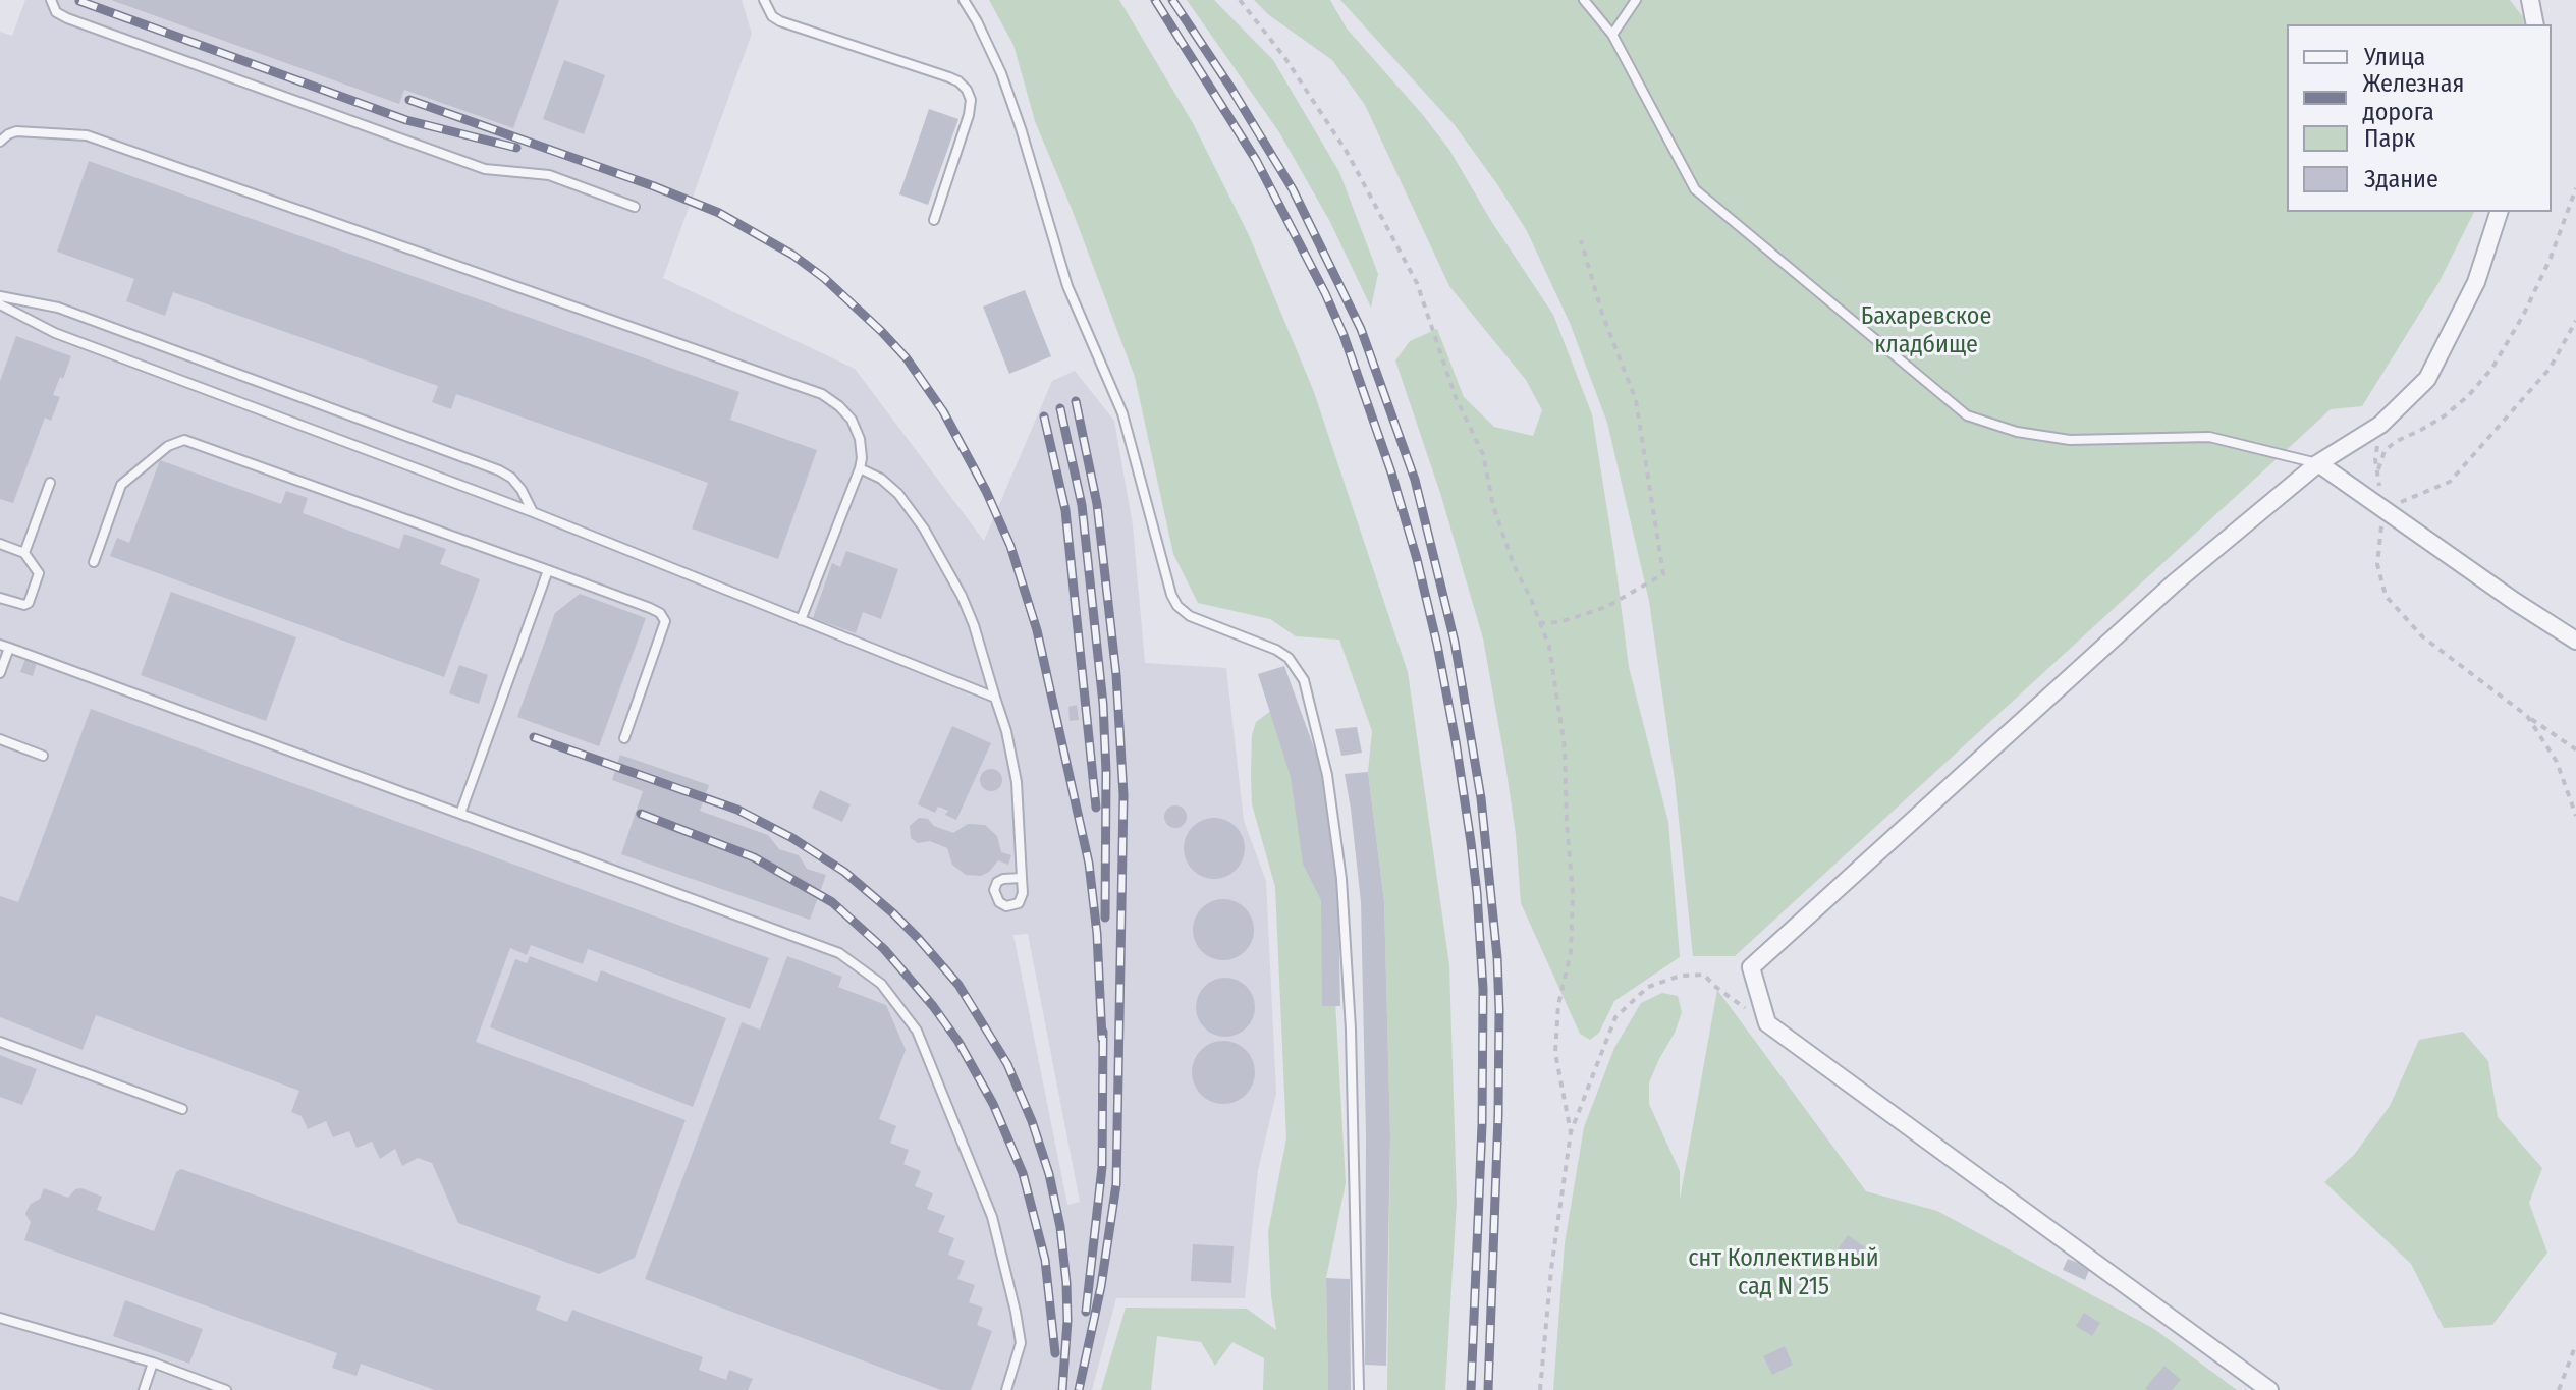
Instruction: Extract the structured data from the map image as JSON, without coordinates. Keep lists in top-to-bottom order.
{
  "parks": ["Бахаревское кладбище", "снт Коллективный сад N 215"],
  "legend": [
    "Улица",
    "Железная дорога",
    "Парк",
    "Здание"
  ]
}
